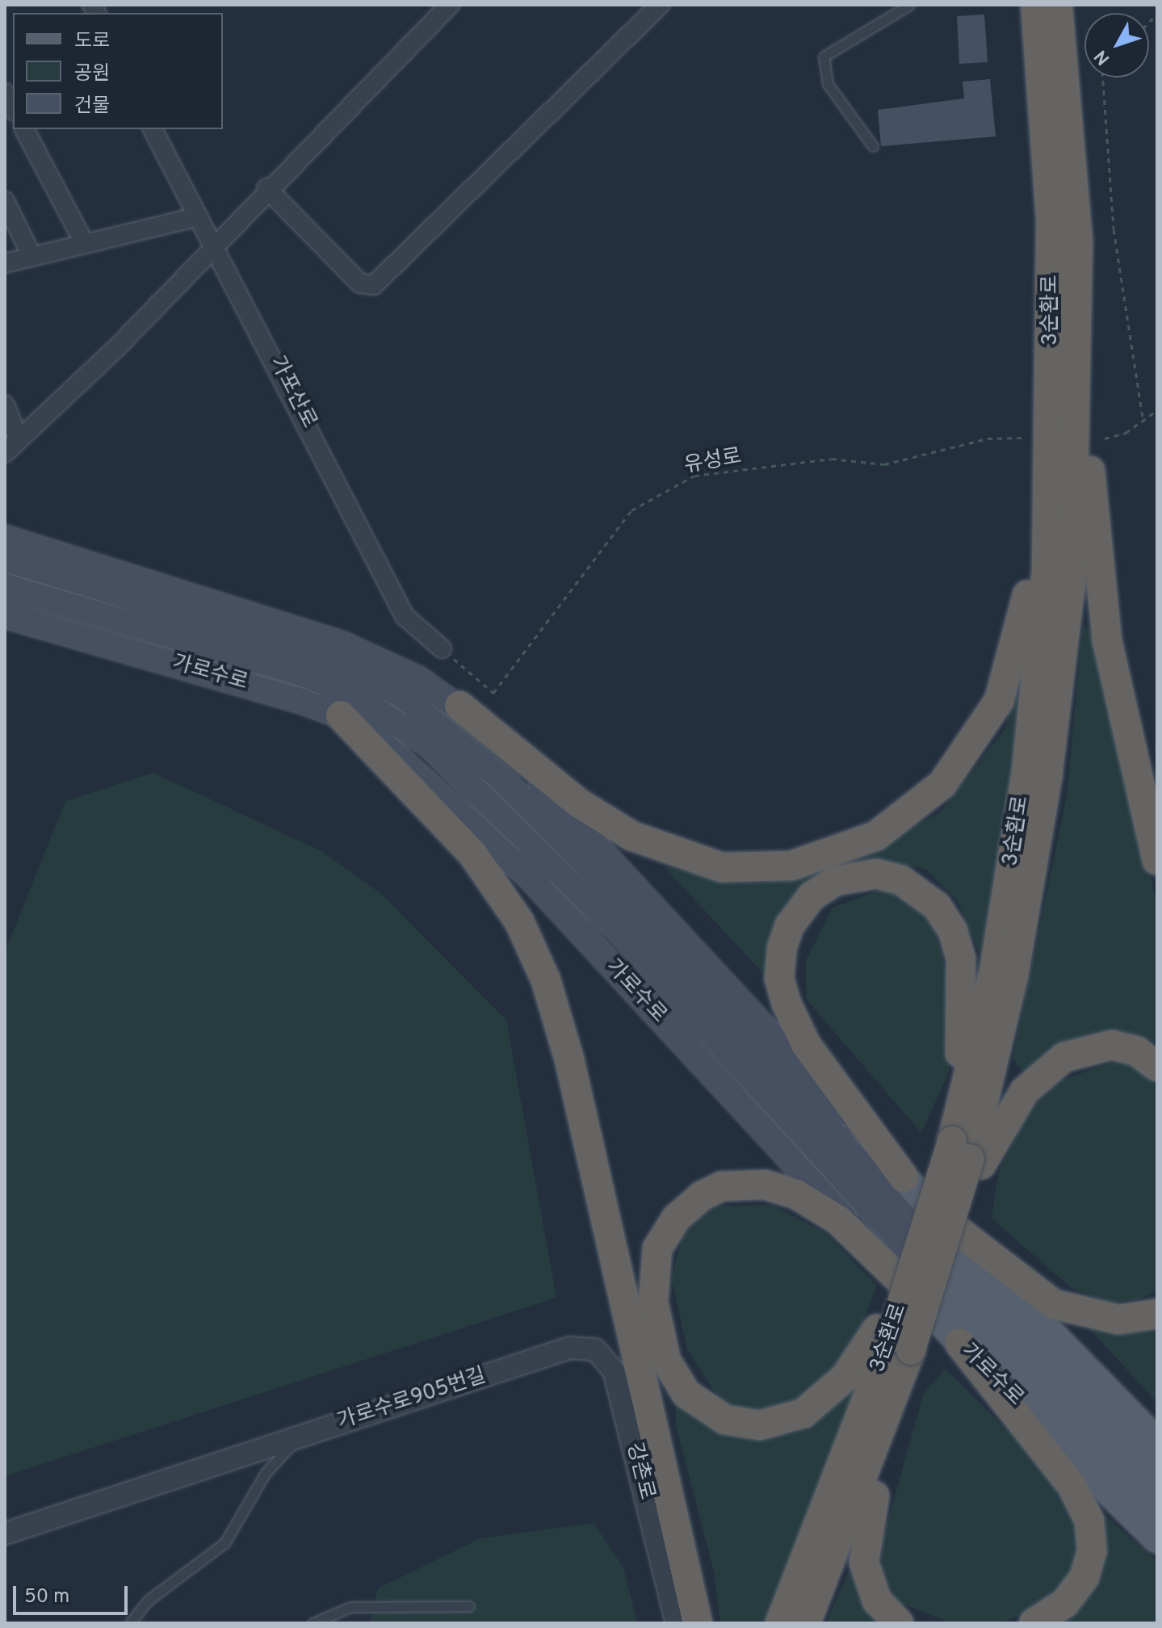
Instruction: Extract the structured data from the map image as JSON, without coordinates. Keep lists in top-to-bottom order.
{
  "streets": {
    "highway": ["3순환로"],
    "main road": ["가로수로"],
    "street": ["가포산로", "가로수로905번길", "강촌로"],
    "path": ["유성로"]
  },
  "crossings": [
    ["3순환로", "가로수로"],
    ["가포산로", "유성로"],
    ["가로수로905번길", "강촌로"]
  ],
  "legend": ["도로", "공원", "건물"],
  "scale_bar": "50 m",
  "north": "bottom left"
}
